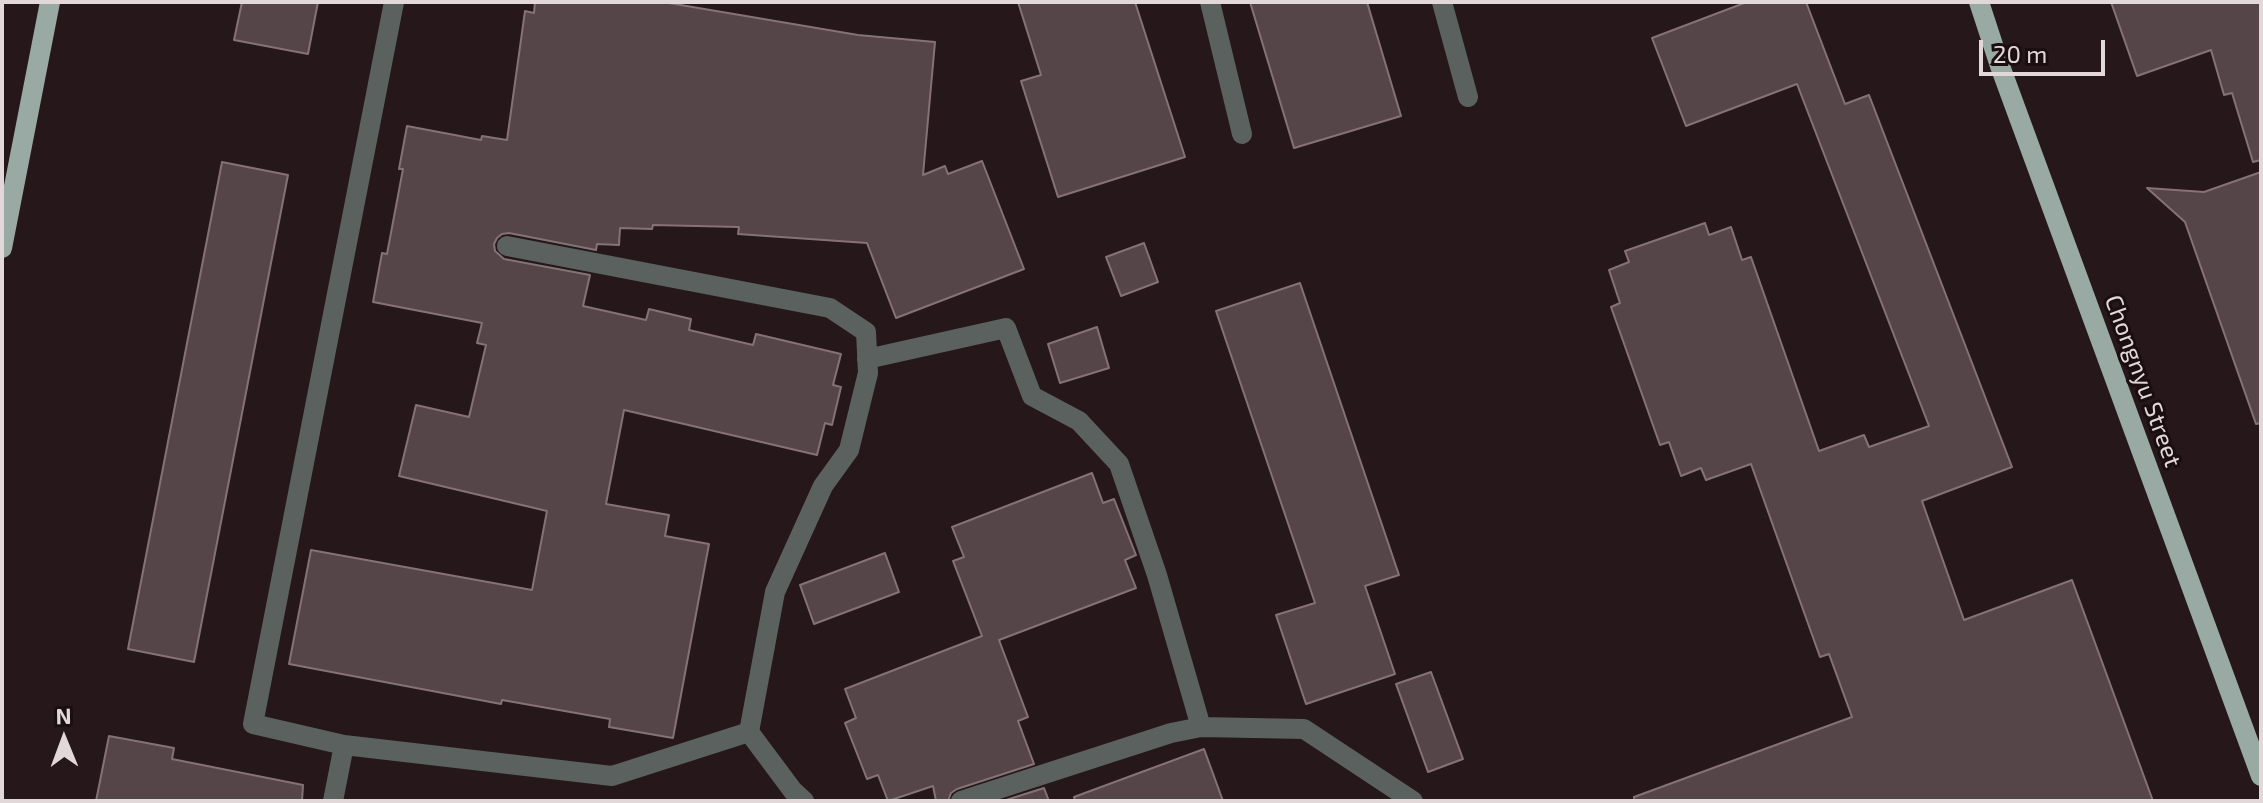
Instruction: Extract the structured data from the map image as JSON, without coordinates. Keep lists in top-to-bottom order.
{
  "streets": {
    "main road": ["Chongnyu Street"]
  },
  "scale_bar": "20 m",
  "north": "top"
}
